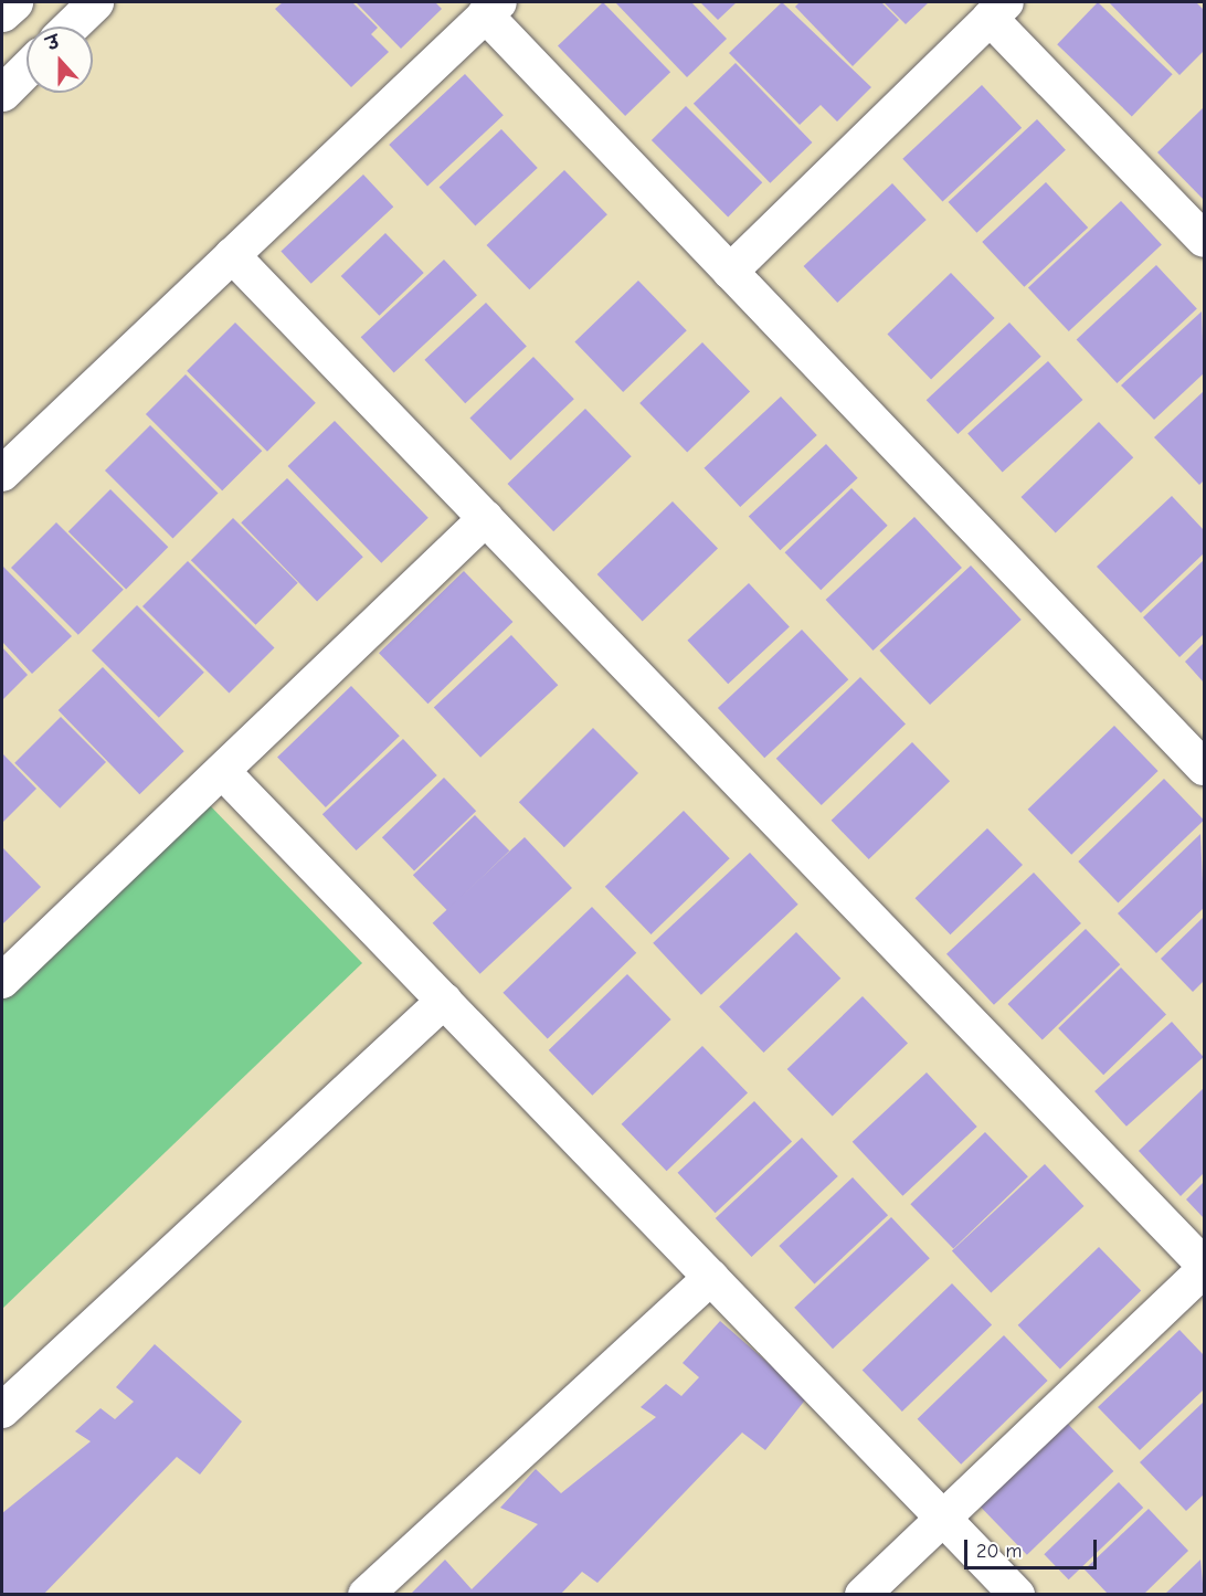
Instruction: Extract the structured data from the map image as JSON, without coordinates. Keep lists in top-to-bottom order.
{
  "scale_bar": "20 m",
  "north": "top"
}
